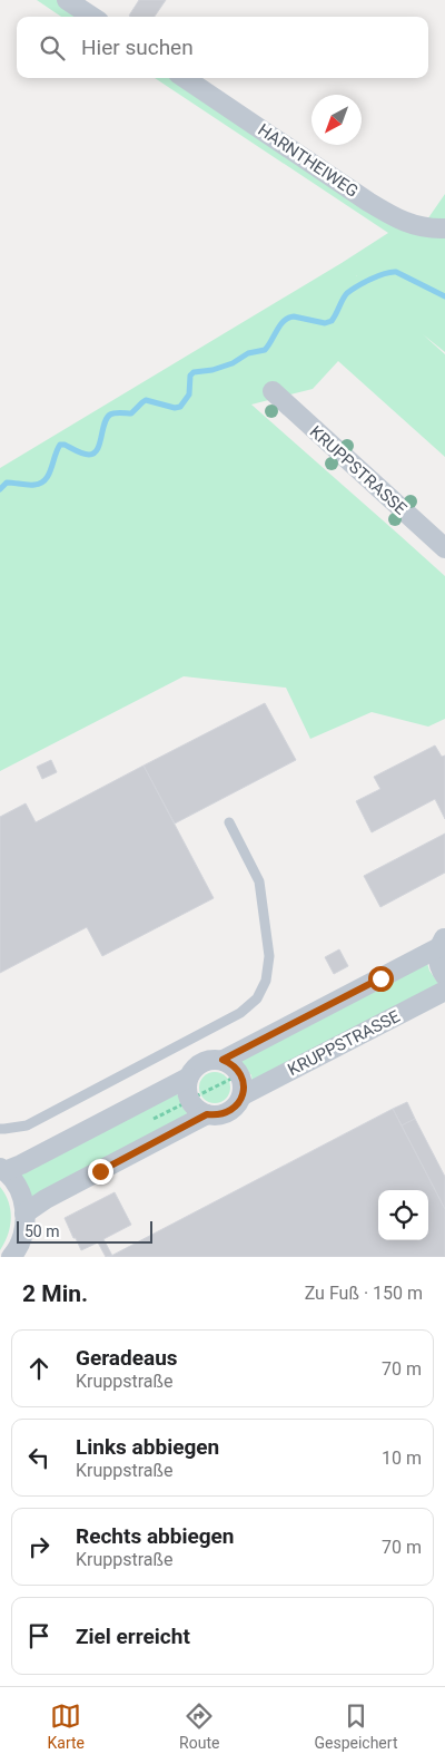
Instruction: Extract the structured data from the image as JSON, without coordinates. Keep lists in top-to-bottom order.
{
  "streets": {
    "street": ["HARNTHEIWEG", "KRUPPSTRASSE"]
  },
  "scale_bar": "50 m",
  "north": "bottom left",
  "page": {
    "search": "Hier suchen",
    "scale": "50 m",
    "heading": ["2 Min.", "Zu Fuß · 150 m"],
    "list": [
      ["Geradeaus", "Kruppstraße", "70 m"],
      ["Links abbiegen", "Kruppstraße", "10 m"],
      ["Rechts abbiegen", "Kruppstraße", "70 m"],
      "Ziel erreicht"
    ],
    "nav": ["Karte", "Route", "Gespeichert"]
  }
}
